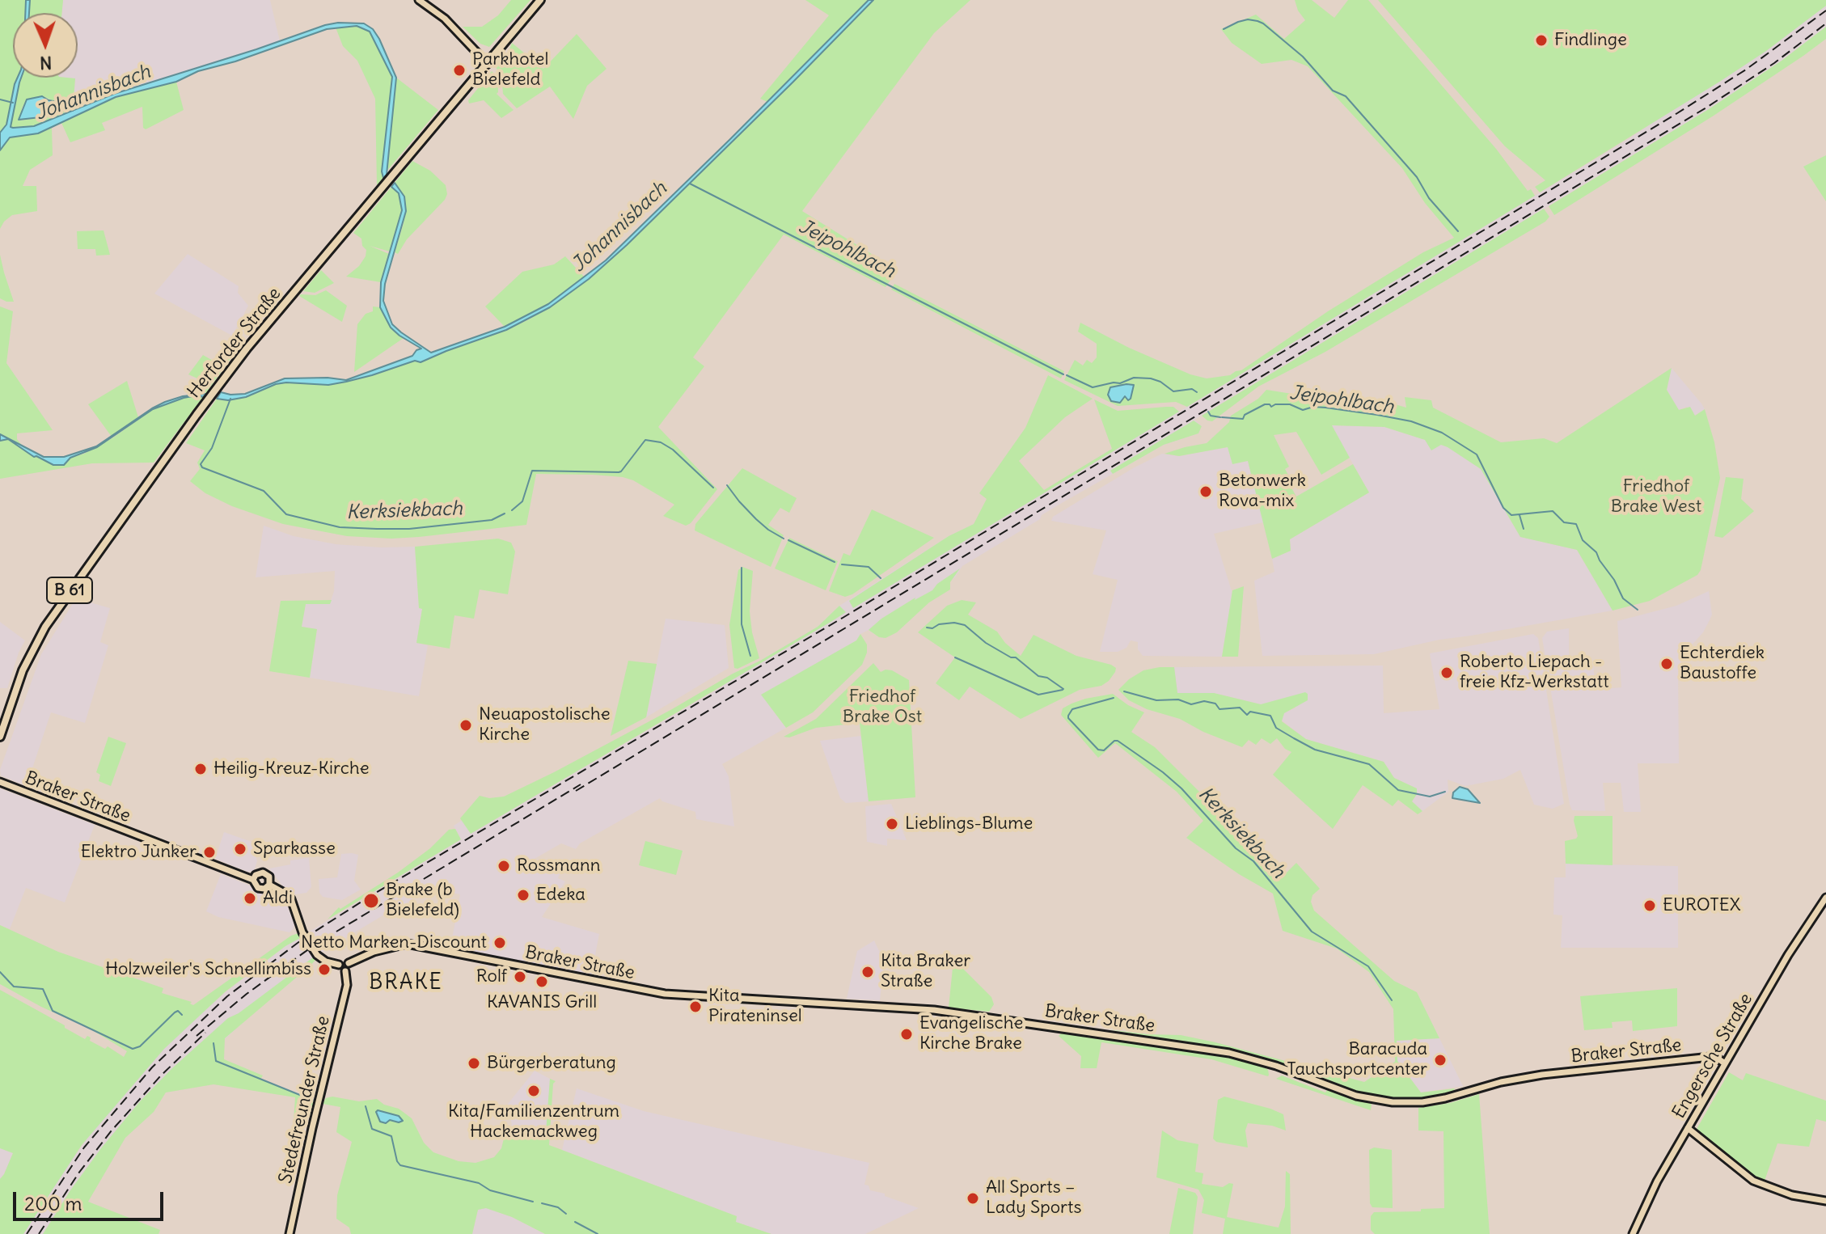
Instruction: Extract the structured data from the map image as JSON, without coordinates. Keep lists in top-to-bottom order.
{
  "streets": {
    "main road": [
      "Herforder Straße",
      "B 61",
      "Braker Straße",
      "Engersche Straße",
      "Stedefreunder Straße"
    ]
  },
  "crossings": [
    ["Braker Straße", "Engersche Straße"],
    ["Braker Straße", "Stedefreunder Straße"]
  ],
  "districts": ["BRAKE"],
  "water": ["Johannisbach", "Jeipohlbach", "Kerksiekbach"],
  "parks": ["Friedhof Brake West", "Friedhof Brake Ost"],
  "places": [
    "Findlinge",
    "Parkhotel Bielefeld",
    "Betonwerk Rova-mix",
    "Echterdiek Baustoffe",
    "Roberto Liepach - freie Kfz-Werkstatt",
    "Neuapostolische Kirche",
    "Heilig-Kreuz-Kirche",
    "Lieblings-Blume",
    "Sparkasse",
    "Elektro Junker",
    "Rossmann",
    "Edeka",
    "Aldi",
    "Brake (b Bielefeld)",
    "EUROTEX",
    "Netto Marken-Discount",
    "Holzweiler's Schnellimbiss",
    "Kita Braker Straße",
    "Rolf",
    "KAVANIS Grill",
    "Kita Pirateninsel",
    "Evangelische Kirche Brake",
    "Baracuda Tauchsportcenter",
    "Bürgerberatung",
    "Kita/Familienzentrum Hackemackweg",
    "All Sports – Lady Sports"
  ],
  "scale_bar": "200 m",
  "north": "bottom"
}
